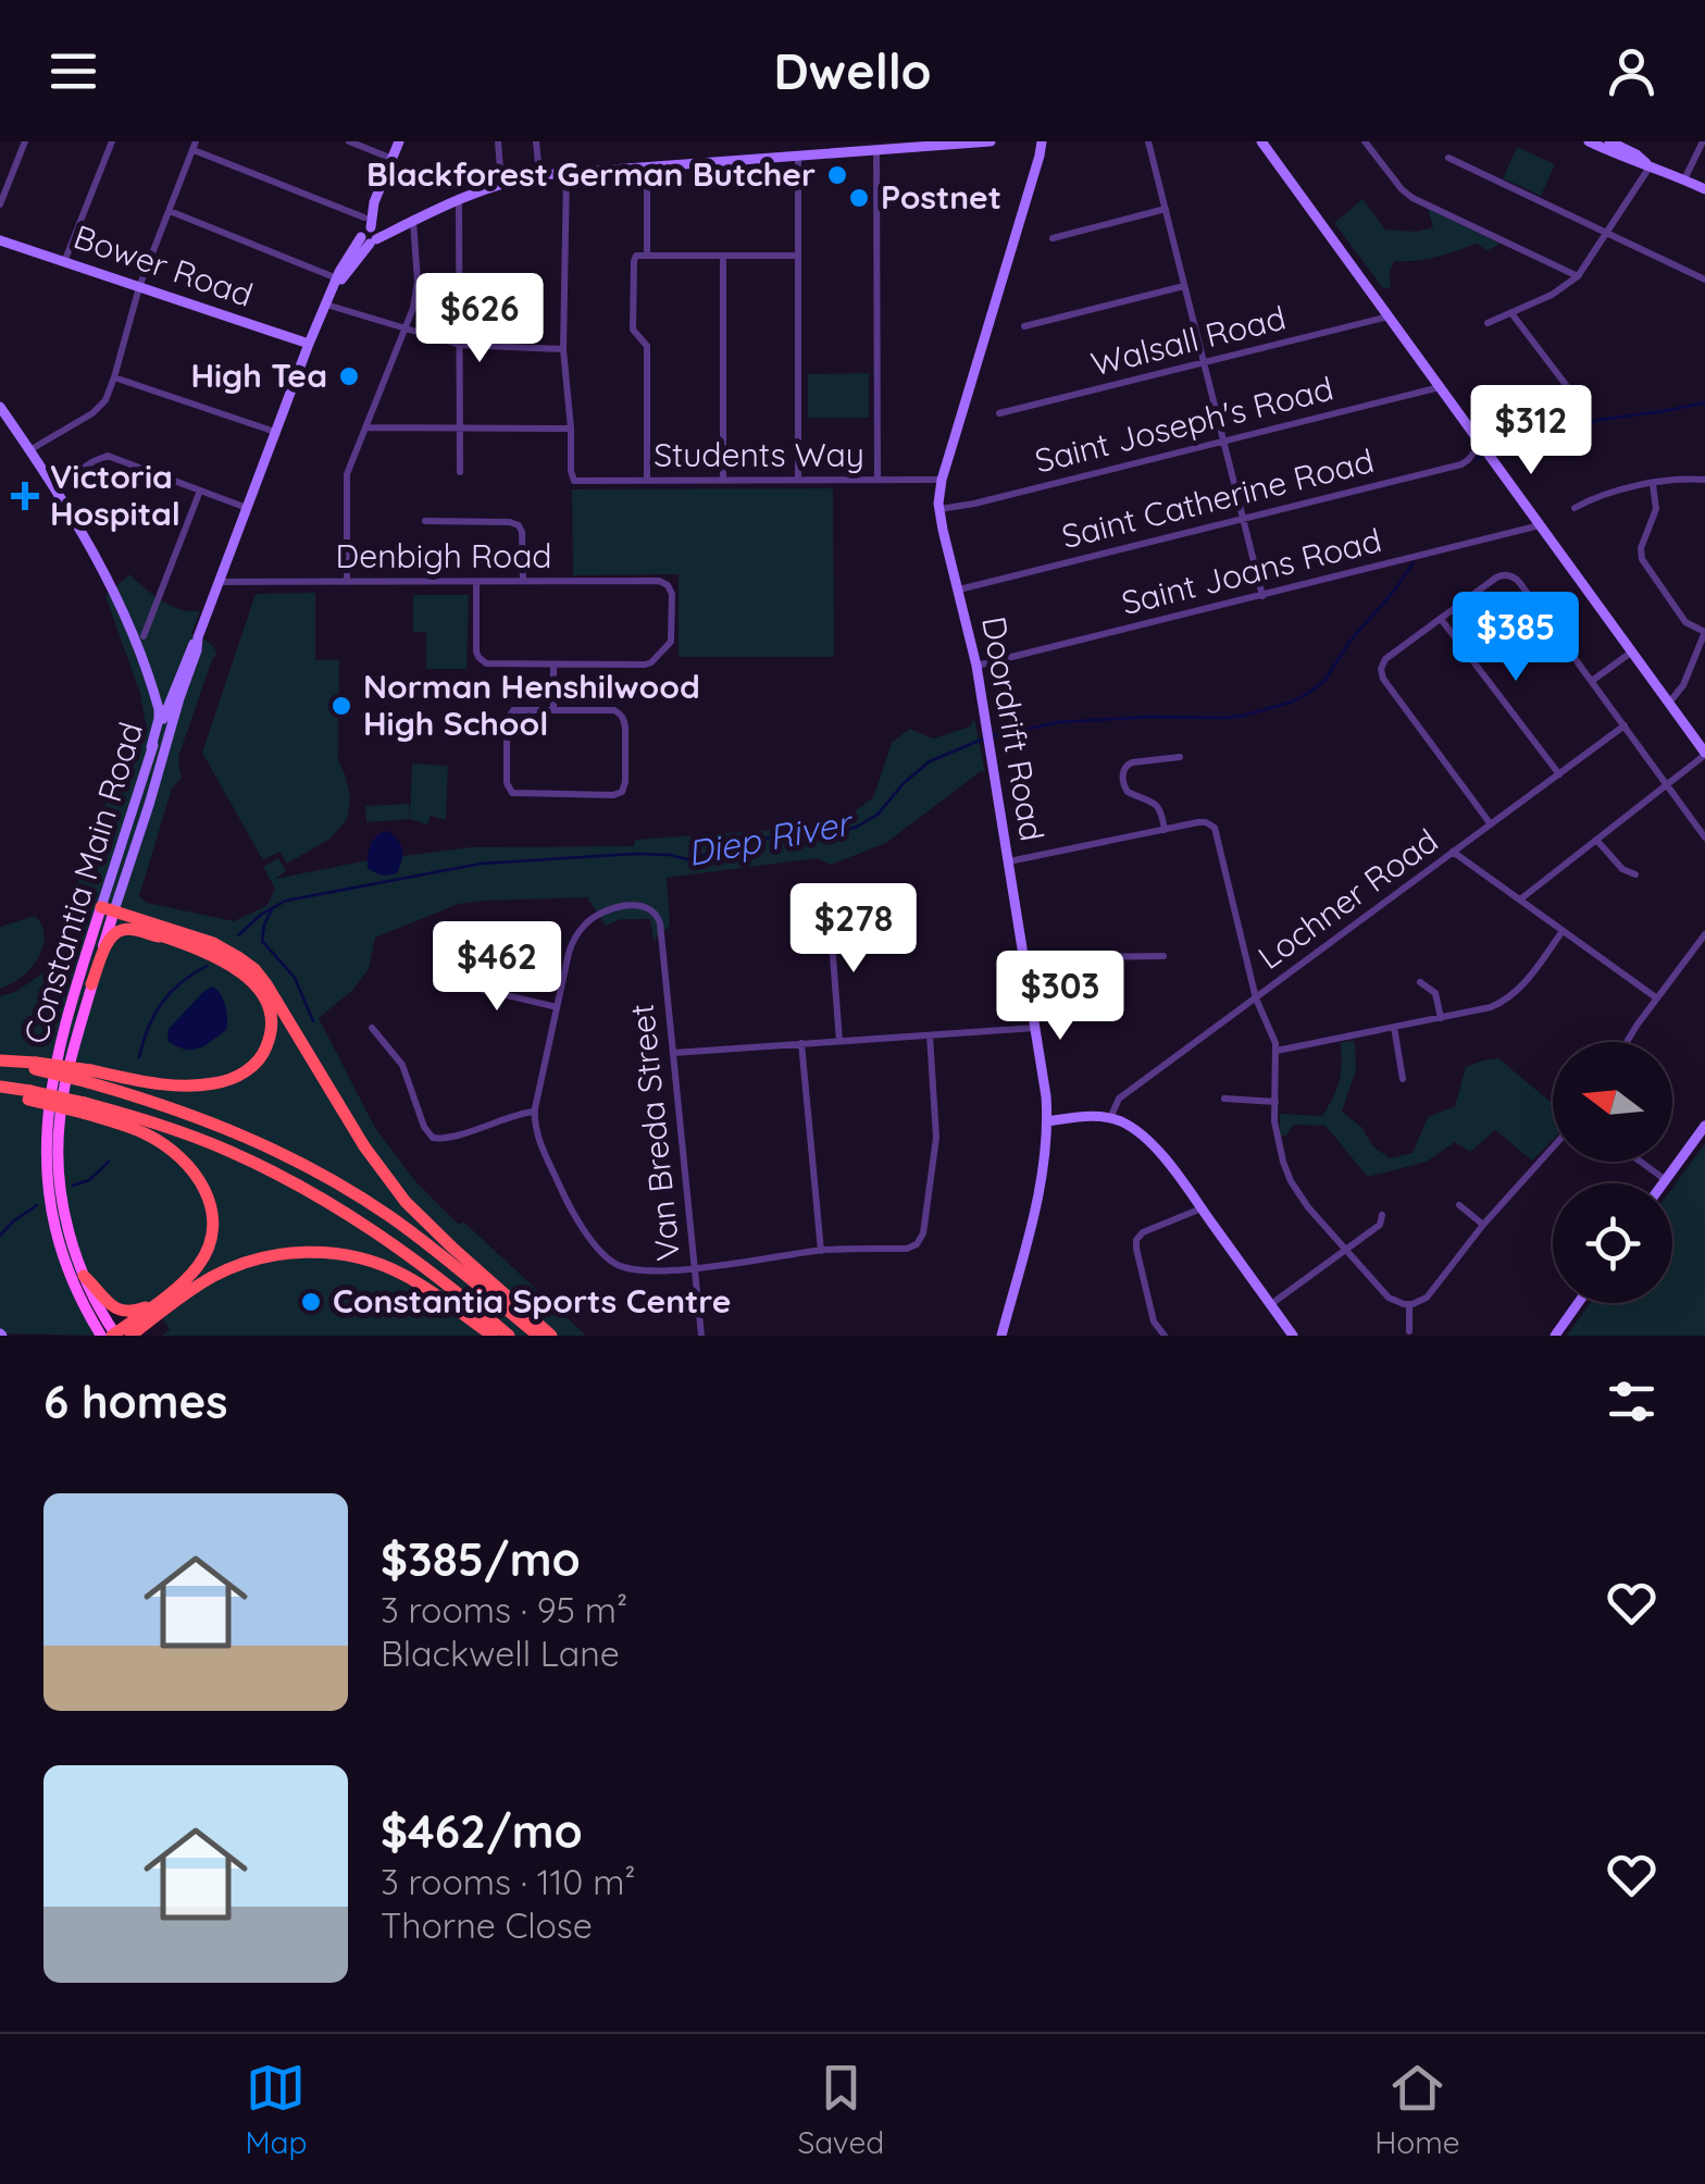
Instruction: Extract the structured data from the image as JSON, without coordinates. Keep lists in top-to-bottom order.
{
  "streets": {
    "main road": ["Constantia Main Road"],
    "street": [
      "Bower Road",
      "Walsall Road",
      "Saint Joseph's Road",
      "Students Way",
      "Saint Catherine Road",
      "Denbigh Road",
      "Saint Joans Road",
      "Doordrift Road",
      "Lochner Road",
      "Van Breda Street"
    ]
  },
  "crossings": [
    ["Bower Road", "Constantia Main Road"],
    ["Saint Joseph's Road", "Doordrift Road"],
    ["Students Way", "Doordrift Road"],
    ["Saint Catherine Road", "Doordrift Road"],
    ["Denbigh Road", "Constantia Main Road"],
    ["Saint Joans Road", "Doordrift Road"]
  ],
  "water": ["Diep River"],
  "places": {
    "other": [
      "Blackforest German Butcher",
      "Postnet",
      "High Tea",
      "Norman Henshilwood High School",
      "Constantia Sports Centre"
    ],
    "health": ["Victoria Hospital"]
  },
  "north": "left",
  "page": {
    "header": "Dwello",
    "price": [
      "$626",
      "$312",
      "$385",
      "$278",
      "$462",
      "$303"
    ],
    "heading": "6 homes",
    "list": [
      {
        "name": "$385/mo",
        "note": "3 rooms · 95 m² · Blackwell Lane"
      },
      {
        "name": "$462/mo",
        "note": "3 rooms · 110 m² · Thorne Close"
      }
    ],
    "tabs": ["Map", "Saved", "Home"]
  }
}
